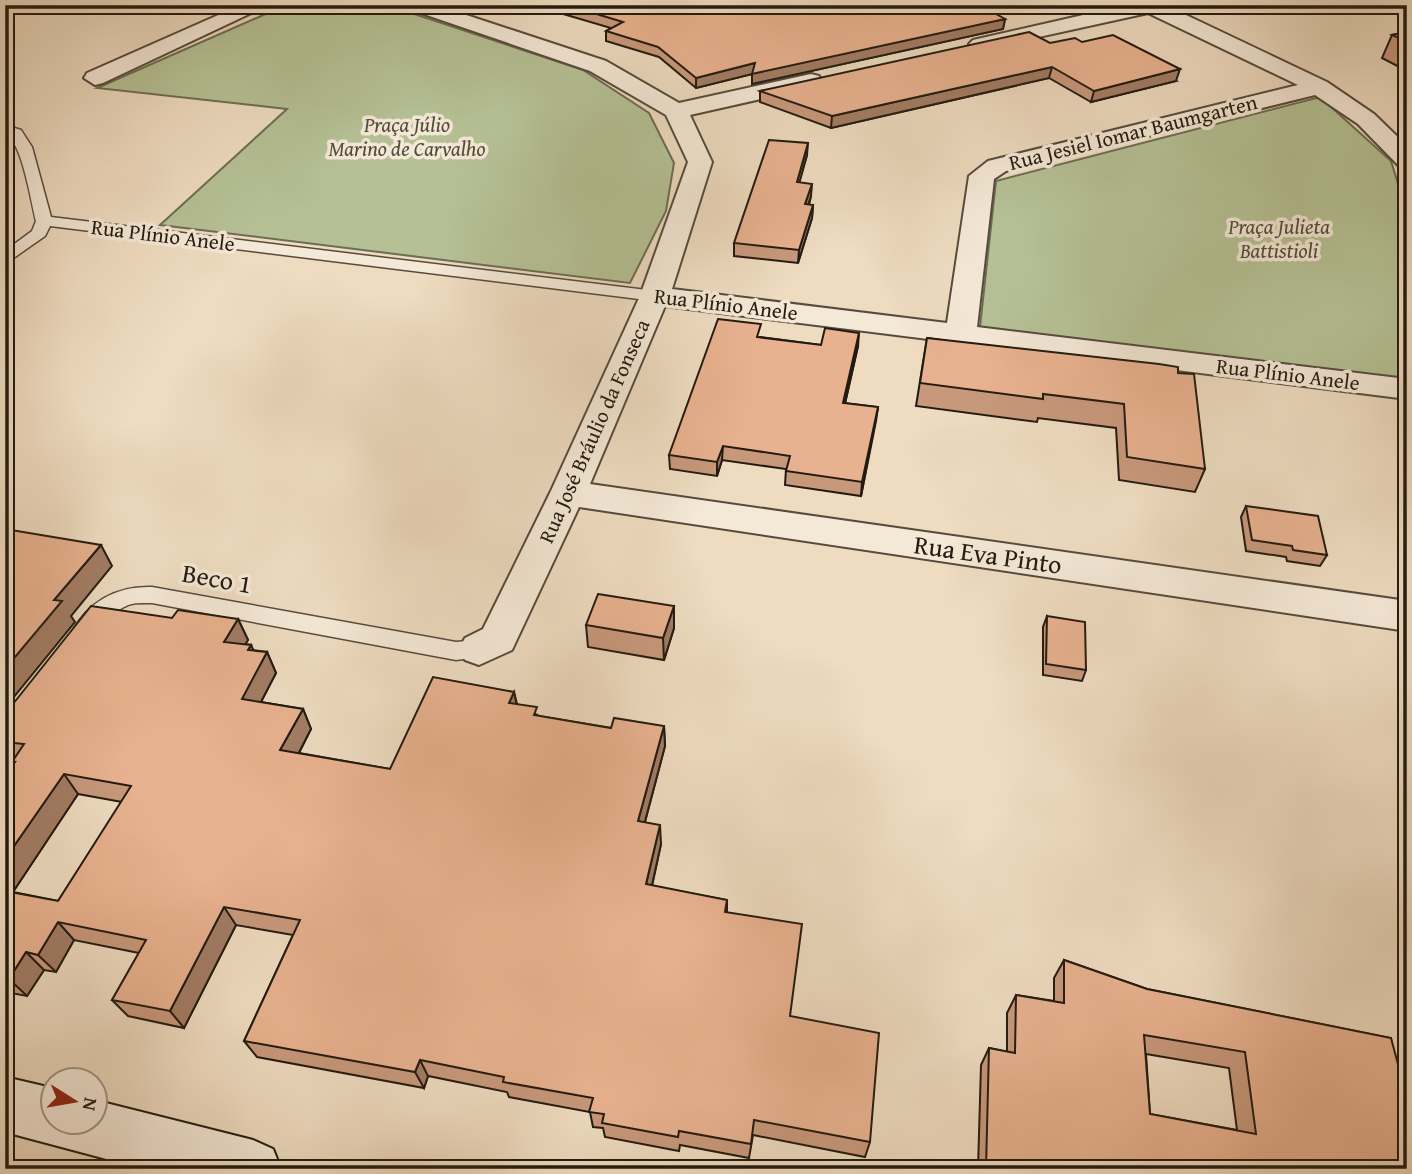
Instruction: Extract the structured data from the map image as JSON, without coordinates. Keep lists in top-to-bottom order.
{
  "streets": {
    "street": [
      "Rua Jesiel Iomar Baumgarten",
      "Rua Plínio Anele",
      "Rua José Bráulio da Fonseca",
      "Rua Eva Pinto"
    ],
    "lane": ["Beco 1"]
  },
  "crossings": [
    ["Rua Jesiel Iomar Baumgarten", "Rua Plínio Anele"],
    ["Rua Plínio Anele", "Rua José Bráulio da Fonseca"],
    ["Rua José Bráulio da Fonseca", "Rua Eva Pinto"],
    ["Rua José Bráulio da Fonseca", "Beco 1"]
  ],
  "parks": ["Praça Júlio Marino de Carvalho", "Praça Julieta Battistioli"],
  "north": "right"
}
